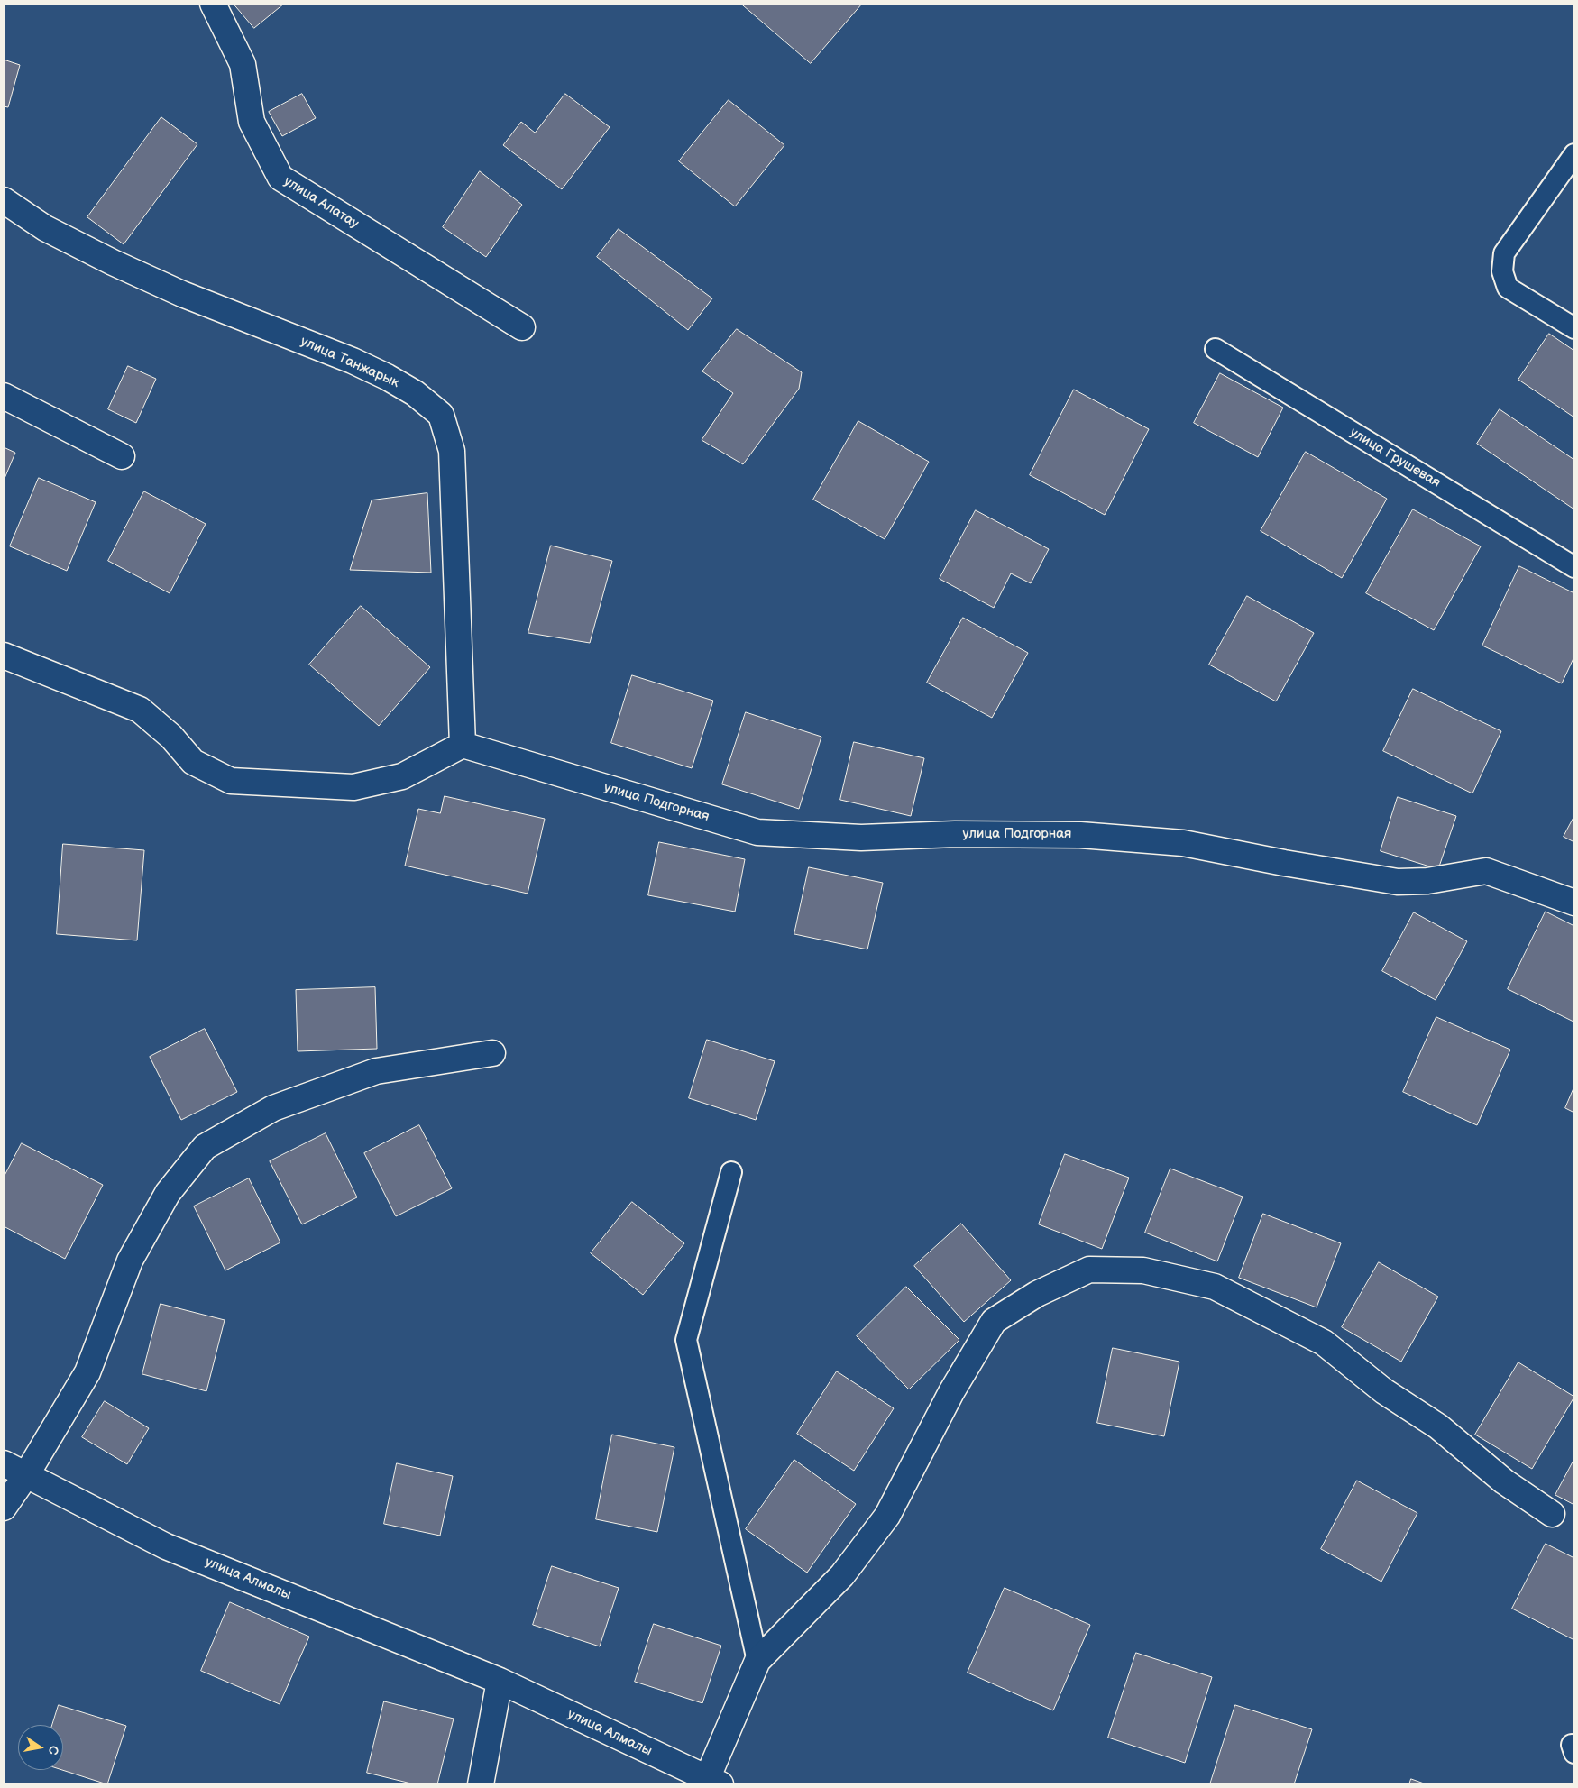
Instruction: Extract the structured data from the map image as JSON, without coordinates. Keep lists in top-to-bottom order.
{
  "streets": {
    "street": [
      "улица Алатау",
      "улица Танжарык",
      "улица Подгорная",
      "улица Алмалы"
    ],
    "lane": ["улица Грушевая"]
  },
  "crossings": [
    ["улица Танжарык", "улица Подгорная"]
  ],
  "north": "right"
}
